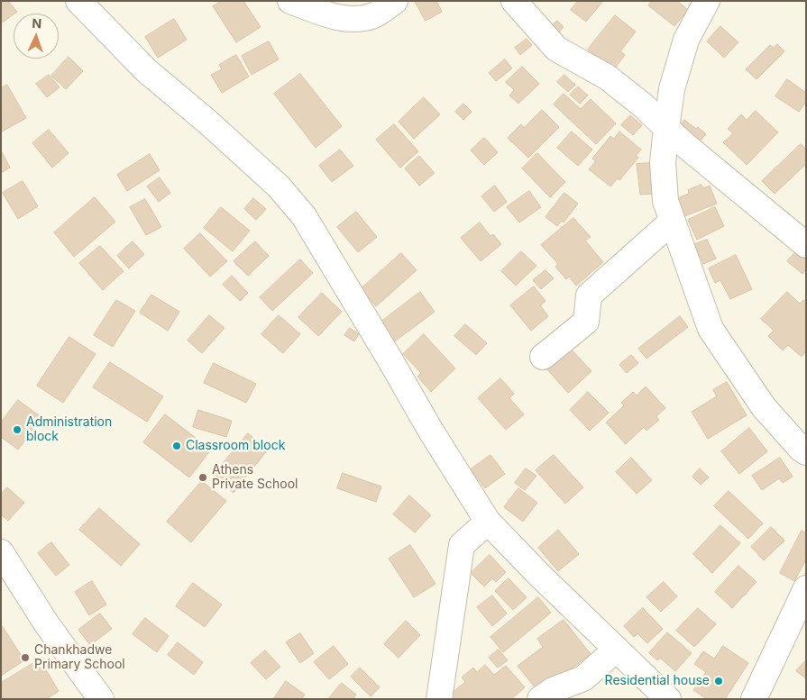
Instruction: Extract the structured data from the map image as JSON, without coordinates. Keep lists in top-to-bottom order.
{
  "places": [
    "Administration block",
    "Classroom block",
    "Athens Private School",
    "Chankhadwe Primary School",
    "Residential house"
  ],
  "north": "top"
}
